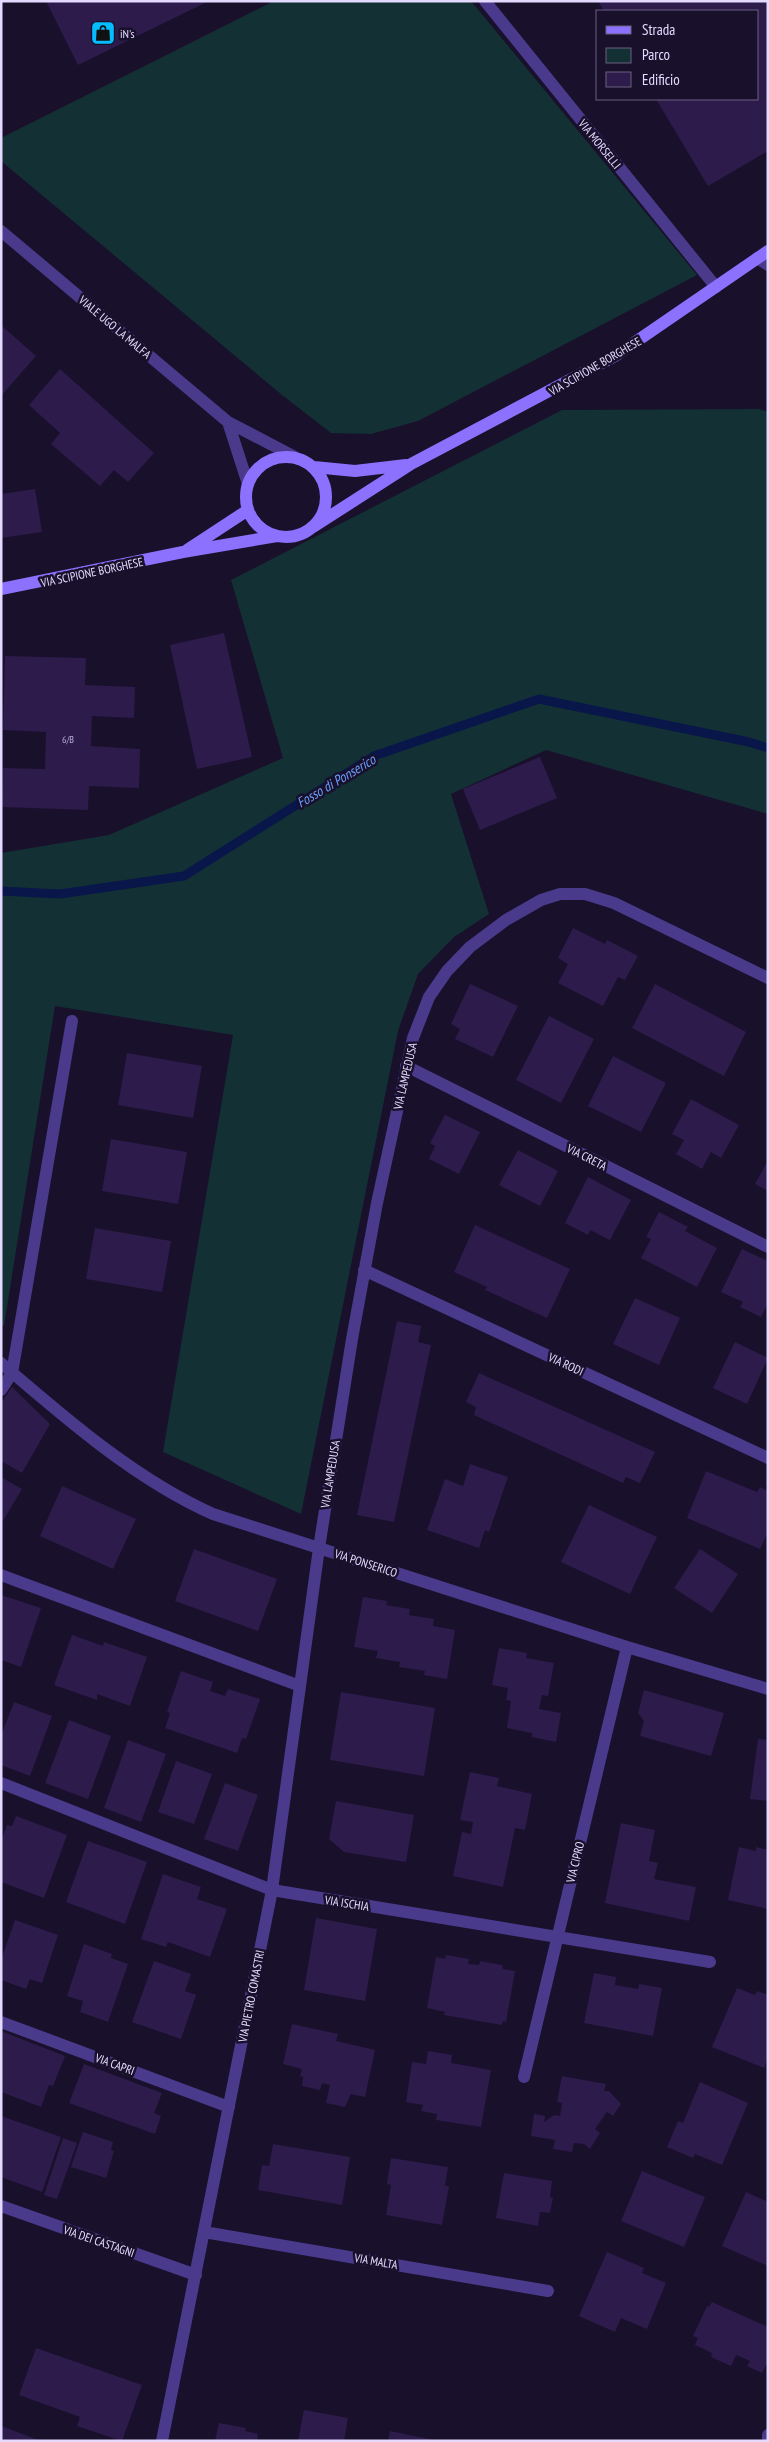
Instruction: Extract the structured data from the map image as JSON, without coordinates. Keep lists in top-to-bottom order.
{
  "streets": {
    "main road": ["VIA SCIPIONE BORGHESE"],
    "street": [
      "VIA MORSELLI",
      "VIALE UGO LA MALFA",
      "VIA LAMPEDUSA",
      "VIA CRETA",
      "VIA RODI",
      "VIA PONSERICO",
      "VIA CIPRO",
      "VIA ISCHIA",
      "VIA PIETRO COMASTRI",
      "VIA CAPRI",
      "VIA DEI CASTAGNI",
      "VIA MALTA"
    ]
  },
  "crossings": [
    ["VIA MORSELLI", "VIA SCIPIONE BORGHESE"],
    ["VIALE UGO LA MALFA", "VIA SCIPIONE BORGHESE"],
    ["VIA LAMPEDUSA", "VIA CRETA"],
    ["VIA LAMPEDUSA", "VIA RODI"],
    ["VIA LAMPEDUSA", "VIA PONSERICO"],
    ["VIA LAMPEDUSA", "VIA PIETRO COMASTRI"],
    ["VIA PONSERICO", "VIA CIPRO"],
    ["VIA PONSERICO", "VIA PIETRO COMASTRI"],
    ["VIA CIPRO", "VIA ISCHIA"],
    ["VIA ISCHIA", "VIA PIETRO COMASTRI"],
    ["VIA PIETRO COMASTRI", "VIA CAPRI"],
    ["VIA PIETRO COMASTRI", "VIA DEI CASTAGNI"],
    ["VIA PIETRO COMASTRI", "VIA MALTA"]
  ],
  "water": ["Fosso di Ponserico"],
  "places": {
    "shop": ["iN's"]
  },
  "house_numbers": ["6/B"],
  "legend": ["Strada", "Parco", "Edificio"]
}
